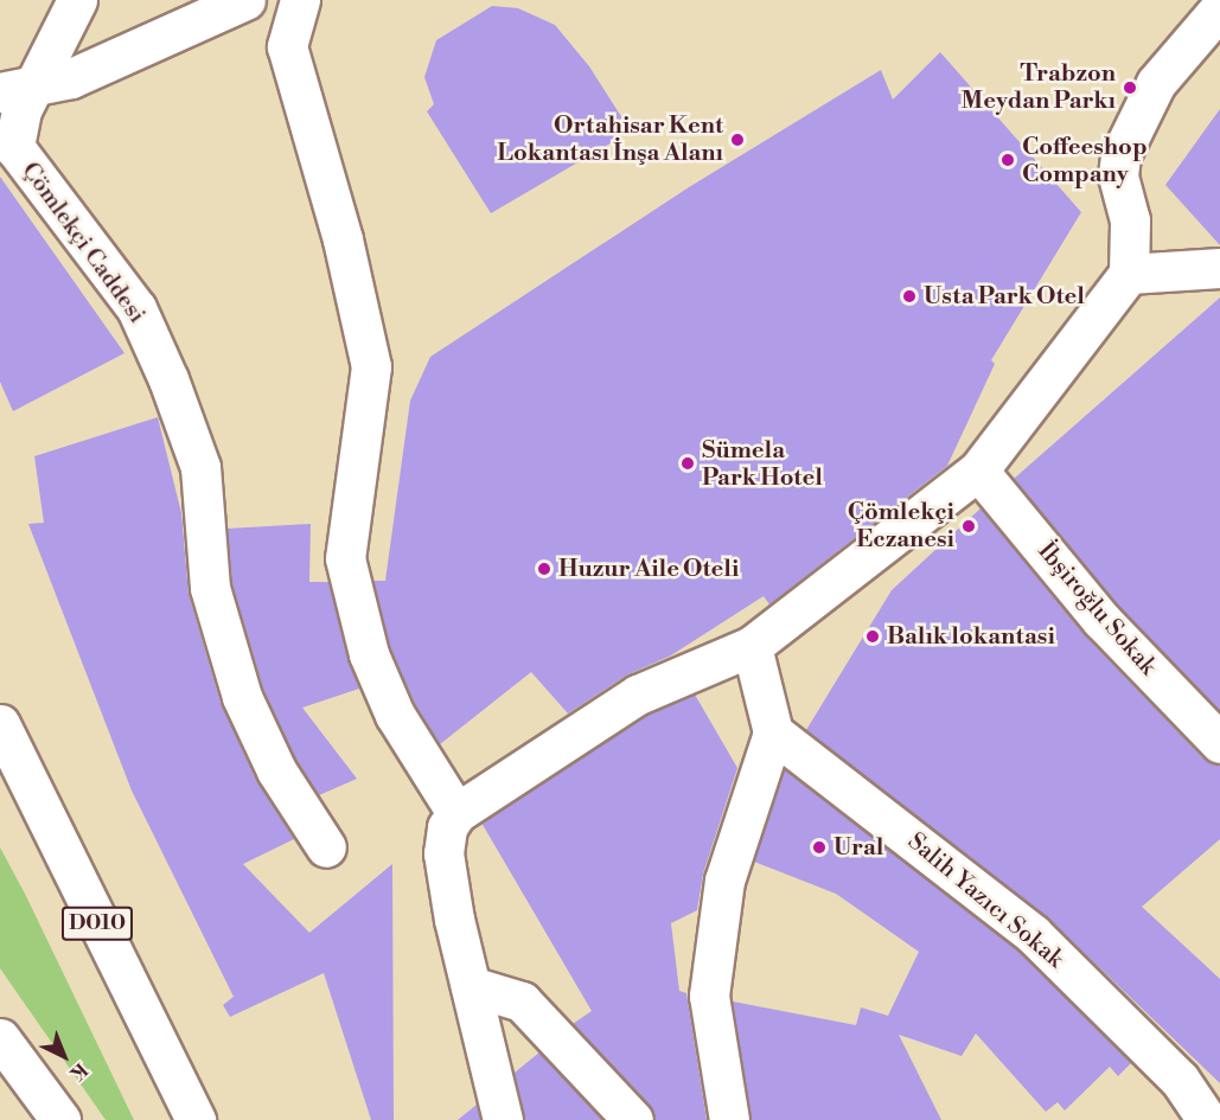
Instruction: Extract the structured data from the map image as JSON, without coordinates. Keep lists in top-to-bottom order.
{
  "streets": {
    "main road": [
      "Çömlekçi Caddesi",
      "İbşiroğlu Sokak",
      "Salih Yazıcı Sokak",
      "D010"
    ]
  },
  "places": [
    "Trabzon Meydan Parkı",
    "Ortahisar Kent Lokantası İnşa Alanı",
    "Coffeeshop Company",
    "Usta Park Otel",
    "Sümela Park Hotel",
    "Çömlekçi Eczanesi",
    "Huzur Aile Oteli",
    "Balık lokantasi",
    "Ural"
  ],
  "north": "bottom right"
}
